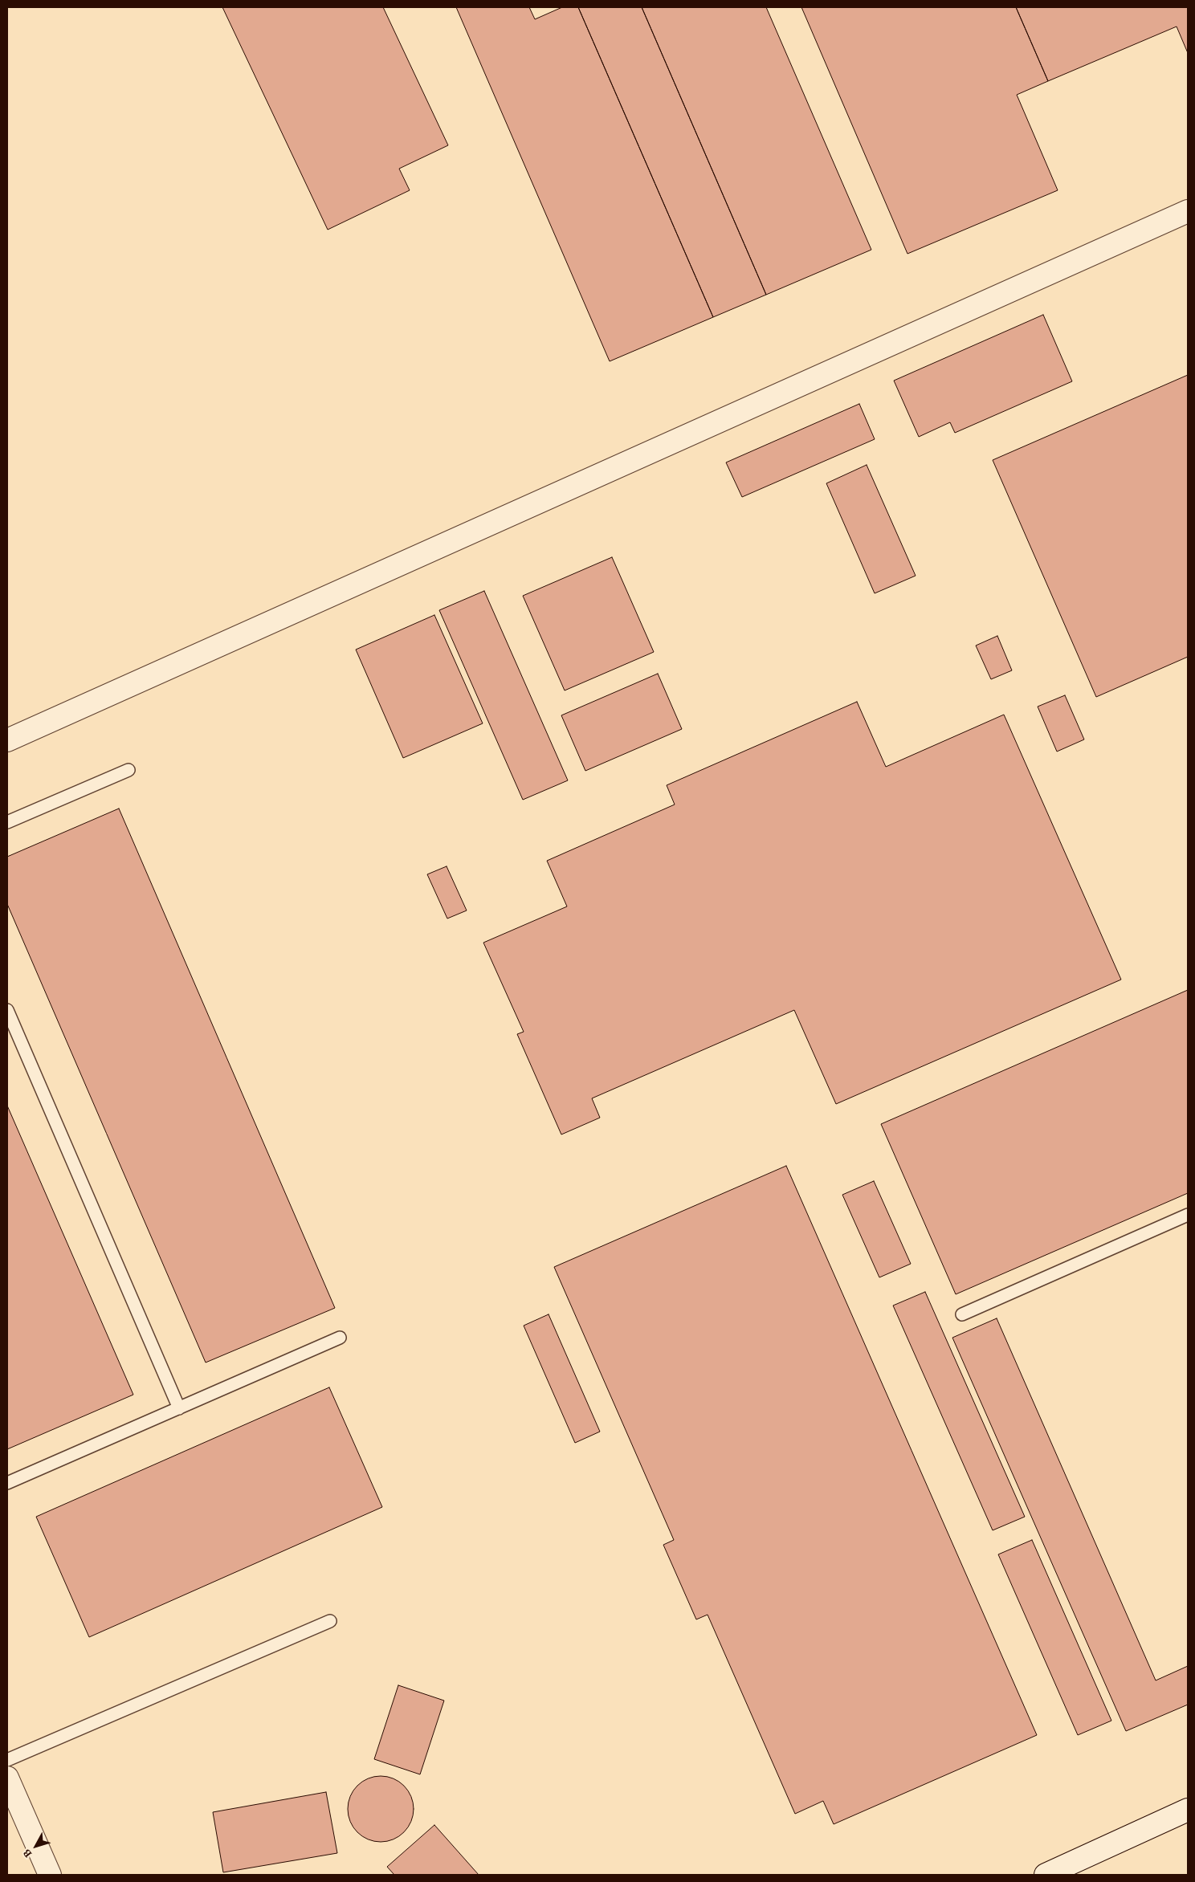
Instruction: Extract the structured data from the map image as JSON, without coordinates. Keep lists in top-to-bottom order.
{
  "north": "bottom left"
}
